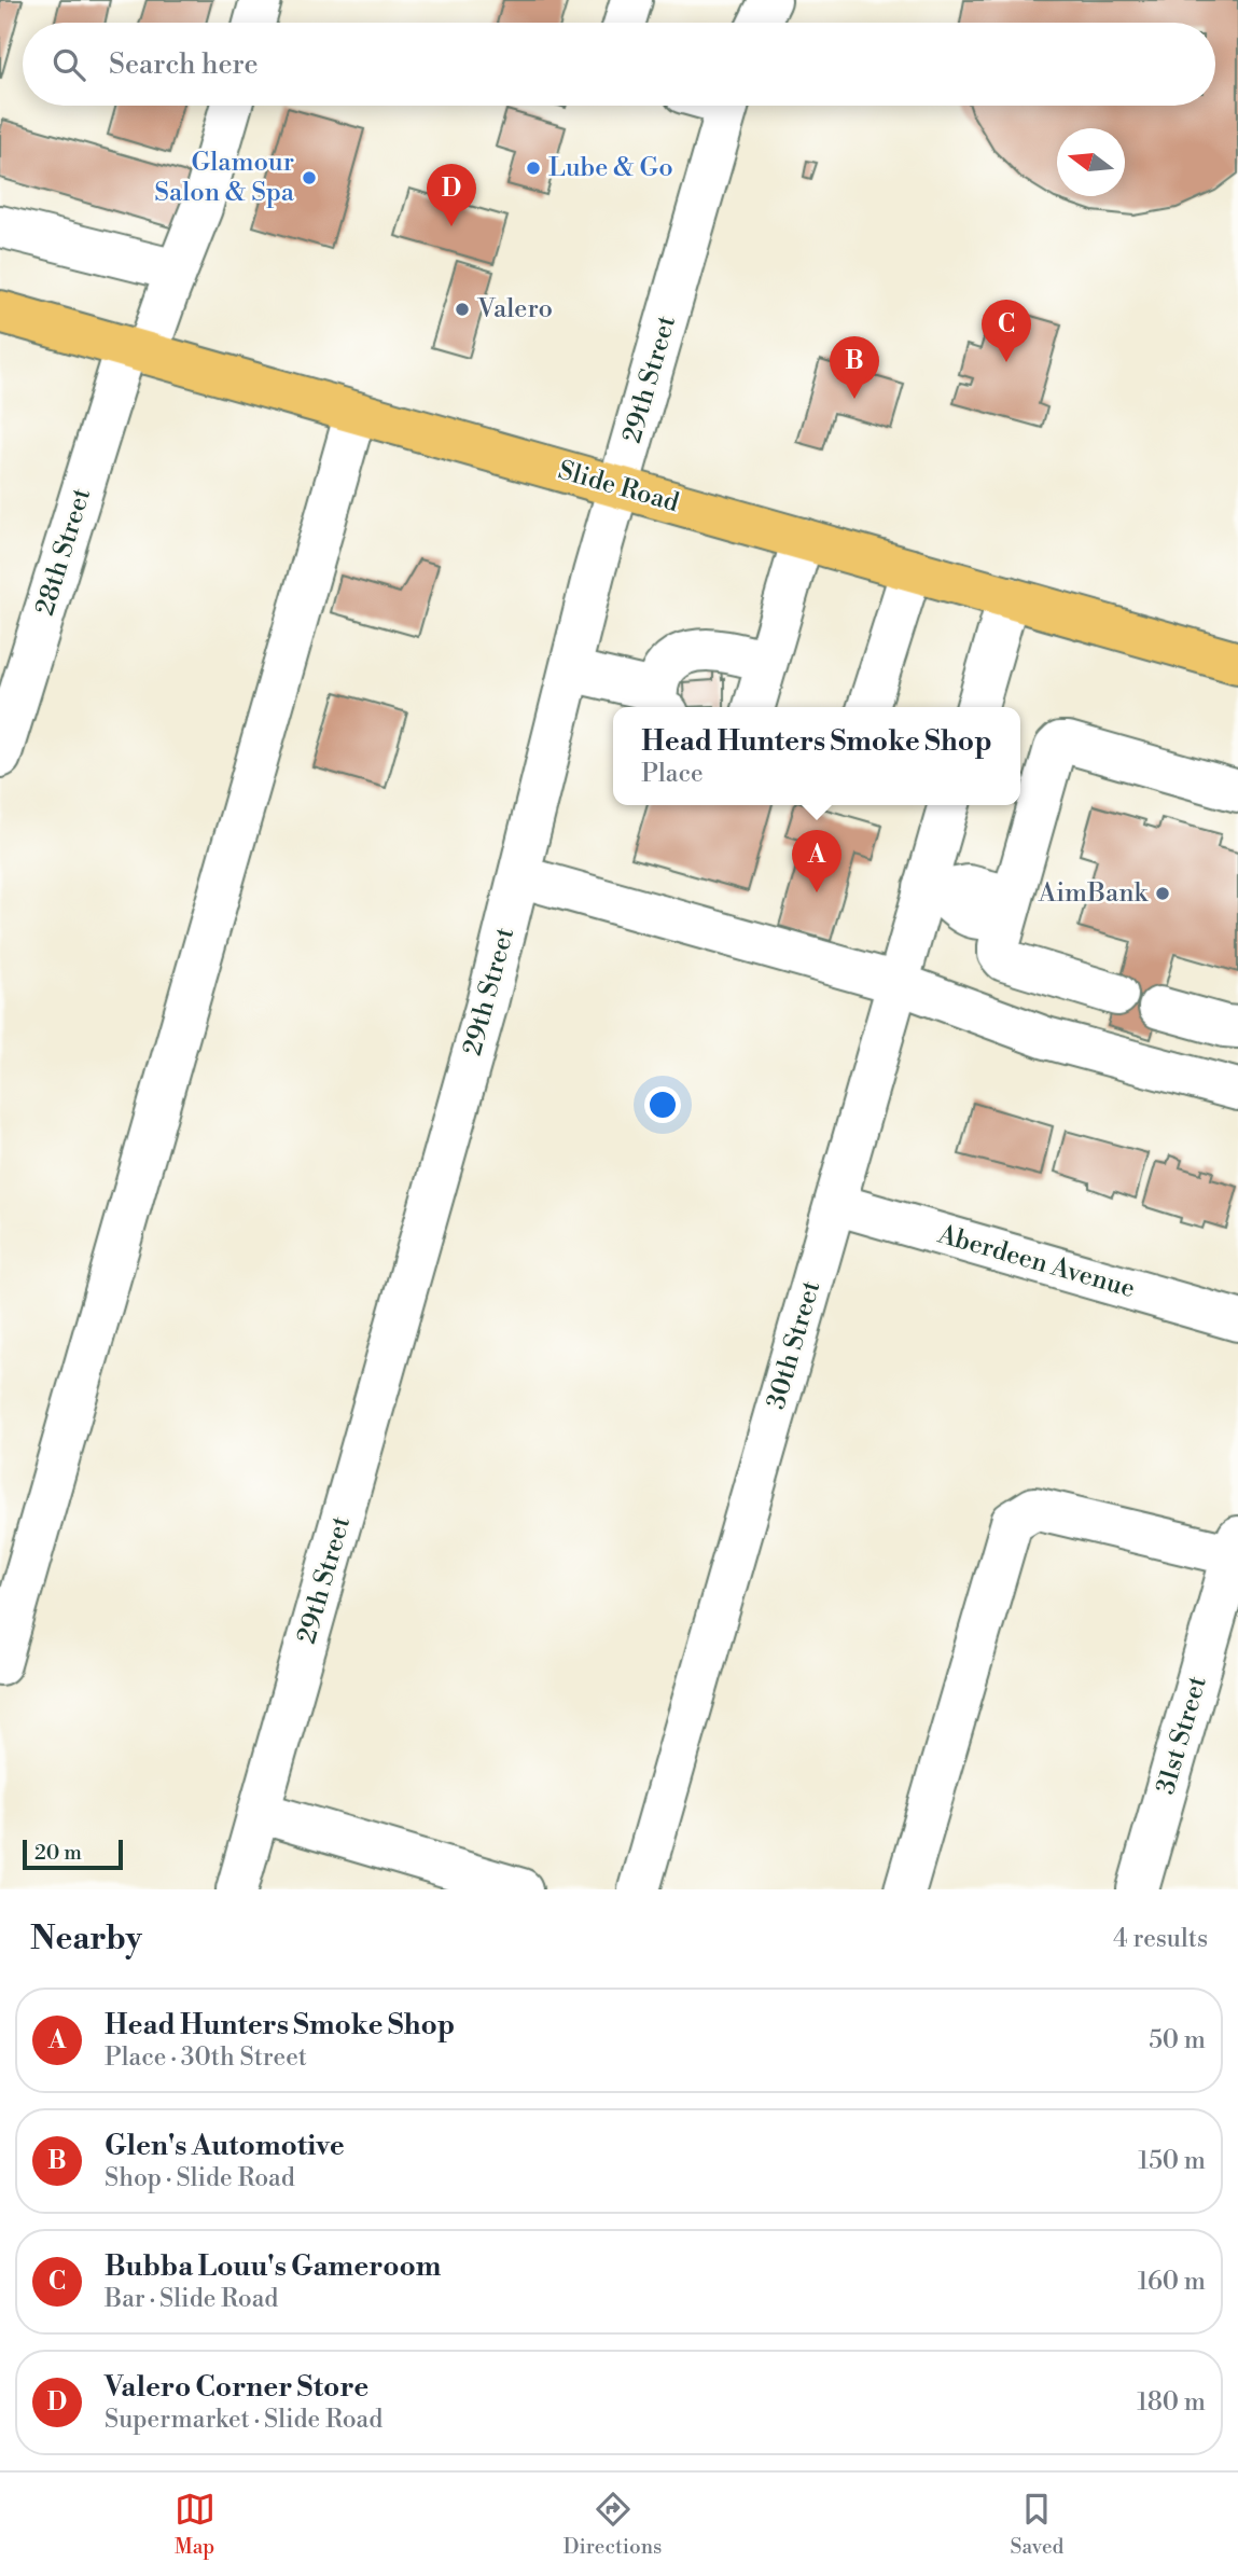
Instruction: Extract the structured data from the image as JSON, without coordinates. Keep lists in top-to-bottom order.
{
  "streets": {
    "main road": ["Slide Road"],
    "street": [
      "29th Street",
      "28th Street",
      "Aberdeen Avenue",
      "30th Street",
      "31st Street"
    ]
  },
  "crossings": [
    ["29th Street", "Slide Road"],
    ["Slide Road", "28th Street"],
    ["Aberdeen Avenue", "30th Street"]
  ],
  "places": [
    "Lube & Go",
    "Glamour Salon & Spa",
    "Valero",
    "AimBank"
  ],
  "scale_bar": "20 m",
  "north": "left",
  "page": {
    "search": "Search here",
    "pins": [
      "D",
      "C",
      "B",
      "A"
    ],
    "popup": ["Head Hunters Smoke Shop", "Place"],
    "scale": "20 m",
    "heading": ["Nearby", "4 results"],
    "list": [
      {
        "mark": "A",
        "name": "Head Hunters Smoke Shop",
        "note": "Place · 30th Street",
        "value": "50 m"
      },
      {
        "mark": "B",
        "name": "Glen's Automotive",
        "note": "Shop · Slide Road",
        "value": "150 m"
      },
      {
        "mark": "C",
        "name": "Bubba Louu's Gameroom",
        "note": "Bar · Slide Road",
        "value": "160 m"
      },
      {
        "mark": "D",
        "name": "Valero Corner Store",
        "note": "Supermarket · Slide Road",
        "value": "180 m"
      }
    ],
    "nav": ["Map", "Directions", "Saved"]
  }
}
